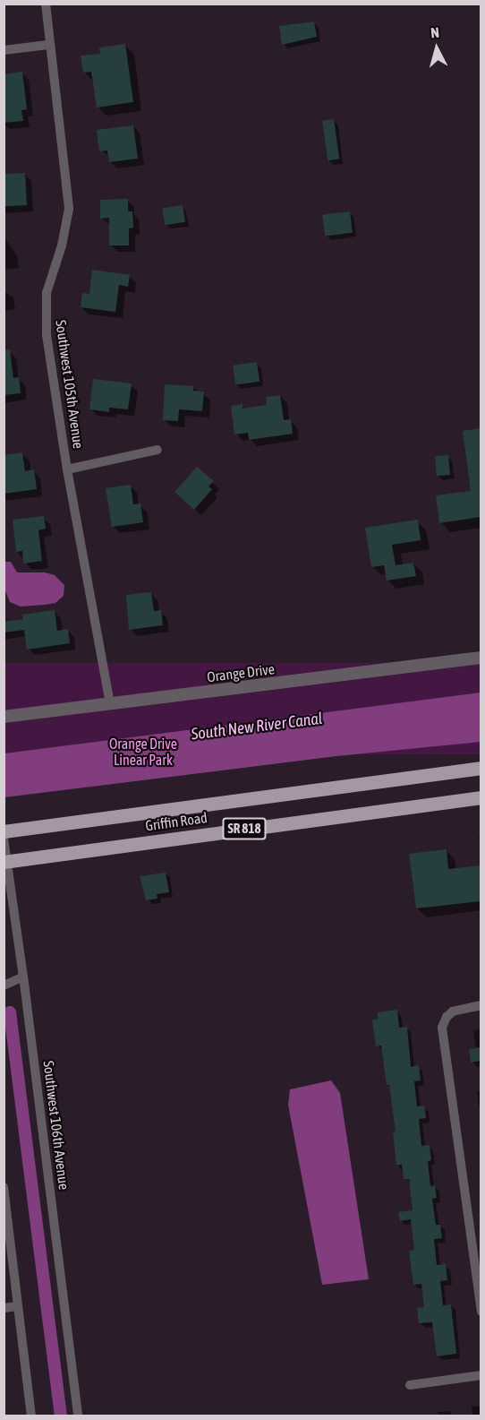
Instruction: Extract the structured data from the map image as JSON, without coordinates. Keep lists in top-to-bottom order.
{
  "streets": {
    "main road": ["Griffin Road", "SR 818"],
    "street": ["Southwest 105th Avenue", "Orange Drive", "Southwest 106th Avenue"]
  },
  "crossings": [
    ["Southwest 105th Avenue", "Orange Drive"],
    ["Griffin Road", "Southwest 106th Avenue"]
  ],
  "water": ["South New River Canal"],
  "parks": ["Orange Drive Linear Park"],
  "north": "top"
}
